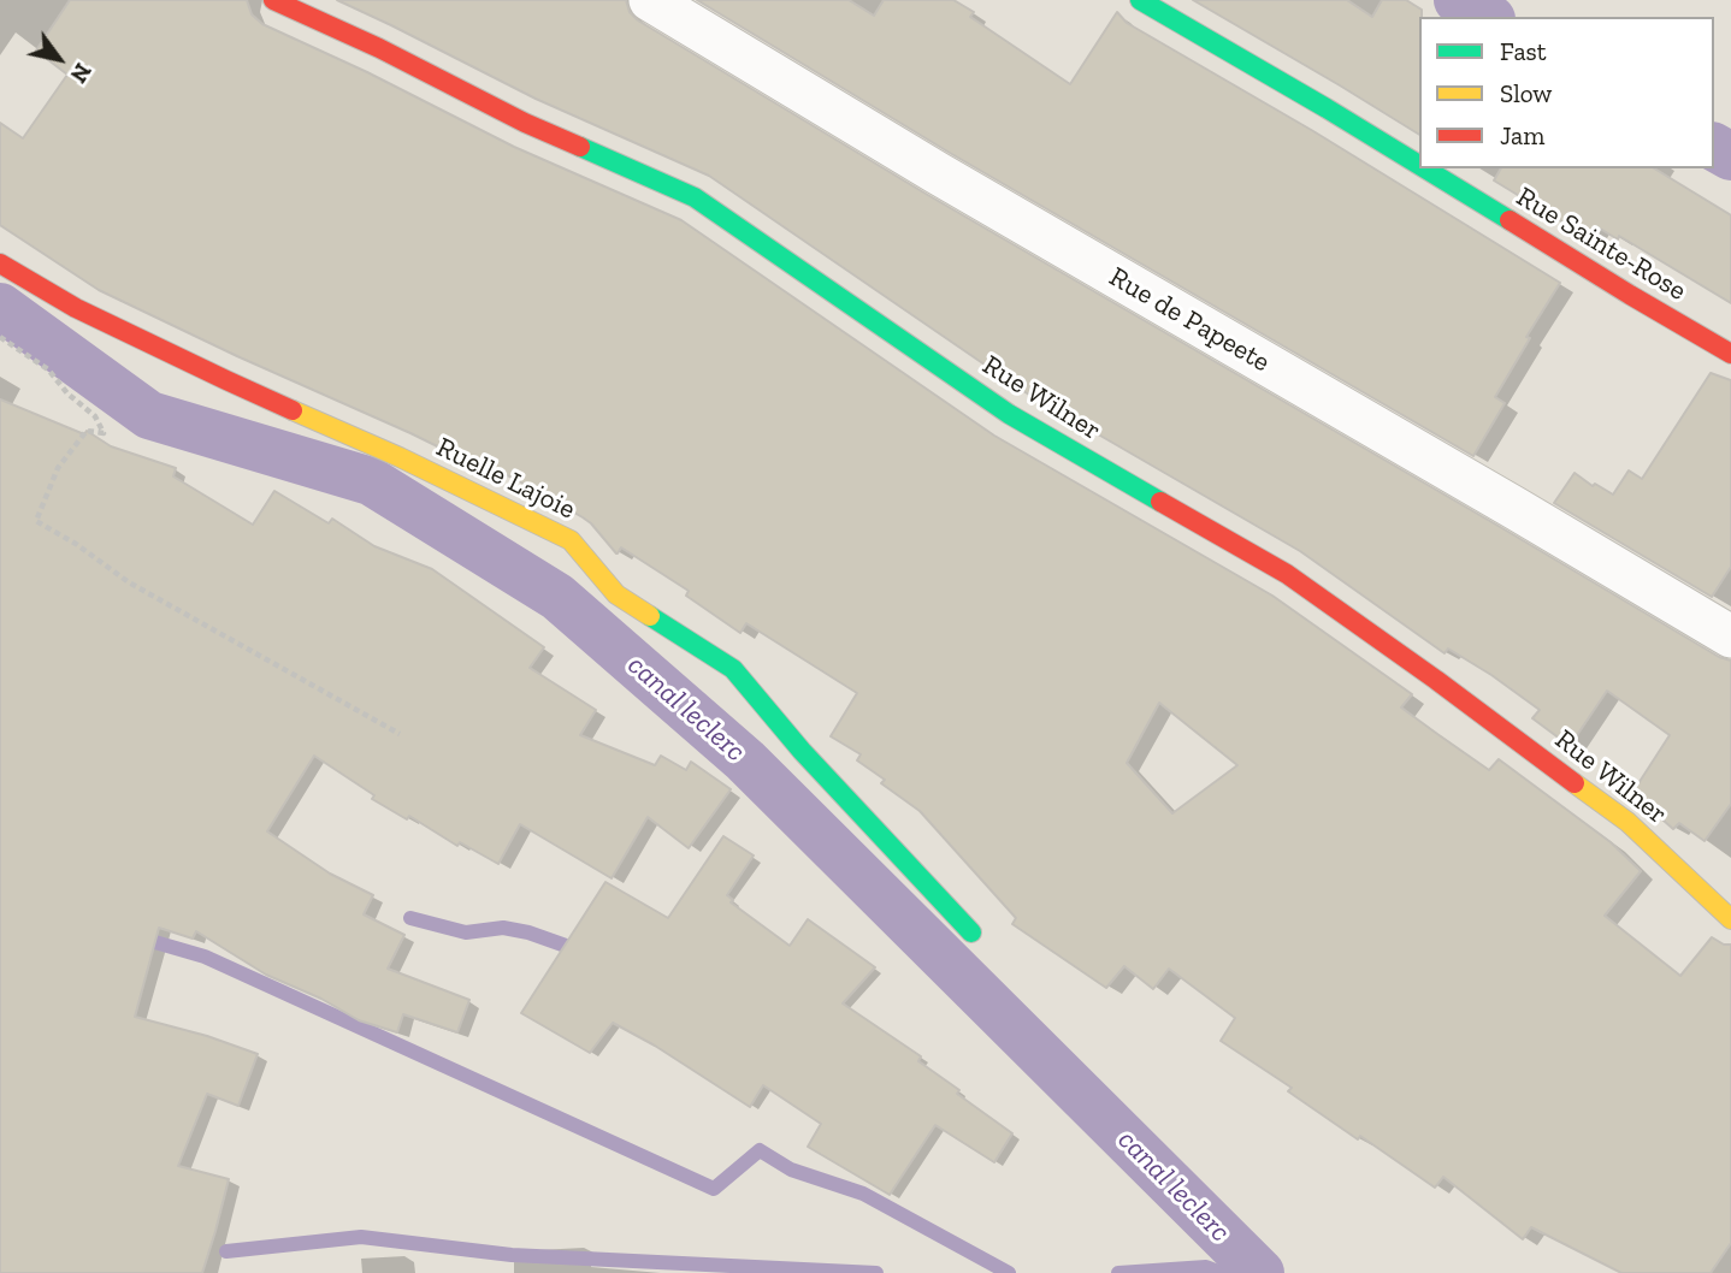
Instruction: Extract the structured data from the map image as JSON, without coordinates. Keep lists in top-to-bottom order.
{
  "streets": {
    "street": [
      "Rue Sainte-Rose",
      "Rue de Papeete",
      "Rue Wilner",
      "Ruelle Lajoie"
    ]
  },
  "water": ["canal leclerc"],
  "legend": ["Fast", "Slow", "Jam"],
  "north": "bottom right"
}
